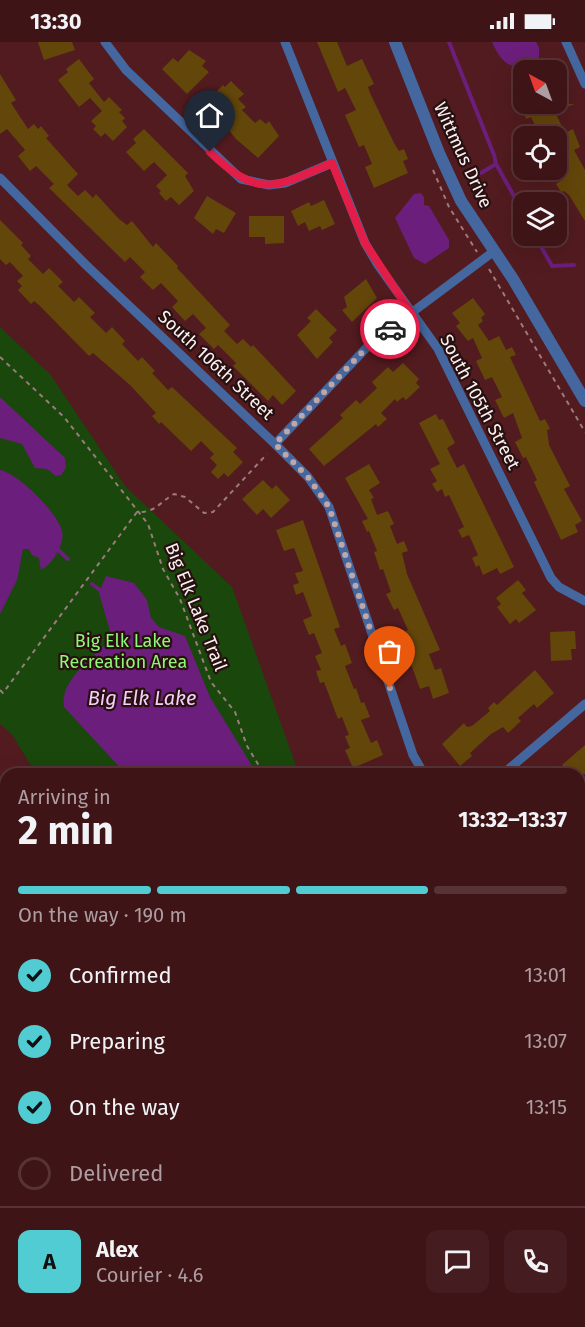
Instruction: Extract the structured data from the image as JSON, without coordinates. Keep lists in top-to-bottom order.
{
  "streets": {
    "street": ["Wittmus Drive", "South 106th Street", "South 105th Street"],
    "path": ["Big Elk Lake Trail"]
  },
  "water": ["Big Elk Lake"],
  "parks": ["Big Elk Lake Recreation Area"],
  "north": "top left",
  "page": {
    "status": "13:30",
    "heading": ["2 min", "Arriving in", "13:32–13:37"],
    "panel": ["Alex", "Courier · 4.6"],
    "bar": "On the way · 190 m",
    "list": [
      ["Confirmed", "13:01"],
      ["Preparing", "13:07"],
      ["On the way", "13:15"],
      "Delivered"
    ],
    "round": "A"
  }
}
